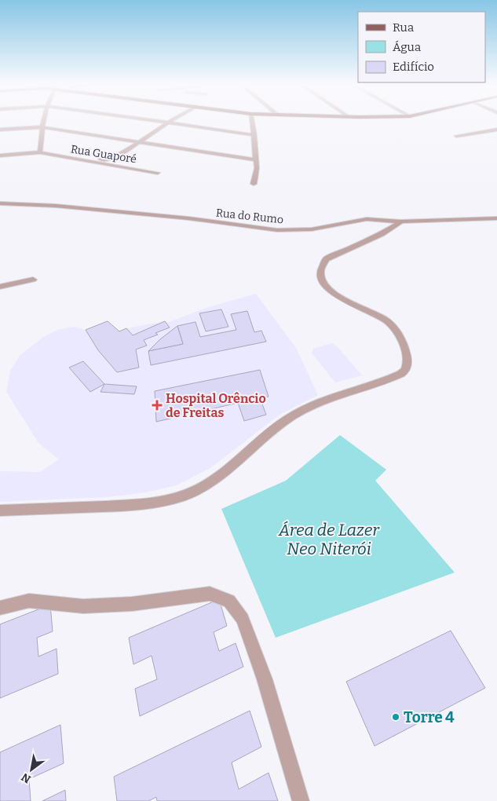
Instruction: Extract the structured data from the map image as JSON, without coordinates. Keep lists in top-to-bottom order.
{
  "streets": {
    "street": ["Rua Guaporé", "Rua do Rumo"]
  },
  "water": ["Área de Lazer Neo Niterói"],
  "places": {
    "health": ["Hospital Orêncio de Freitas"],
    "other": ["Torre 4"]
  },
  "legend": ["Rua", "Água", "Edifício"],
  "north": "bottom left"
}
